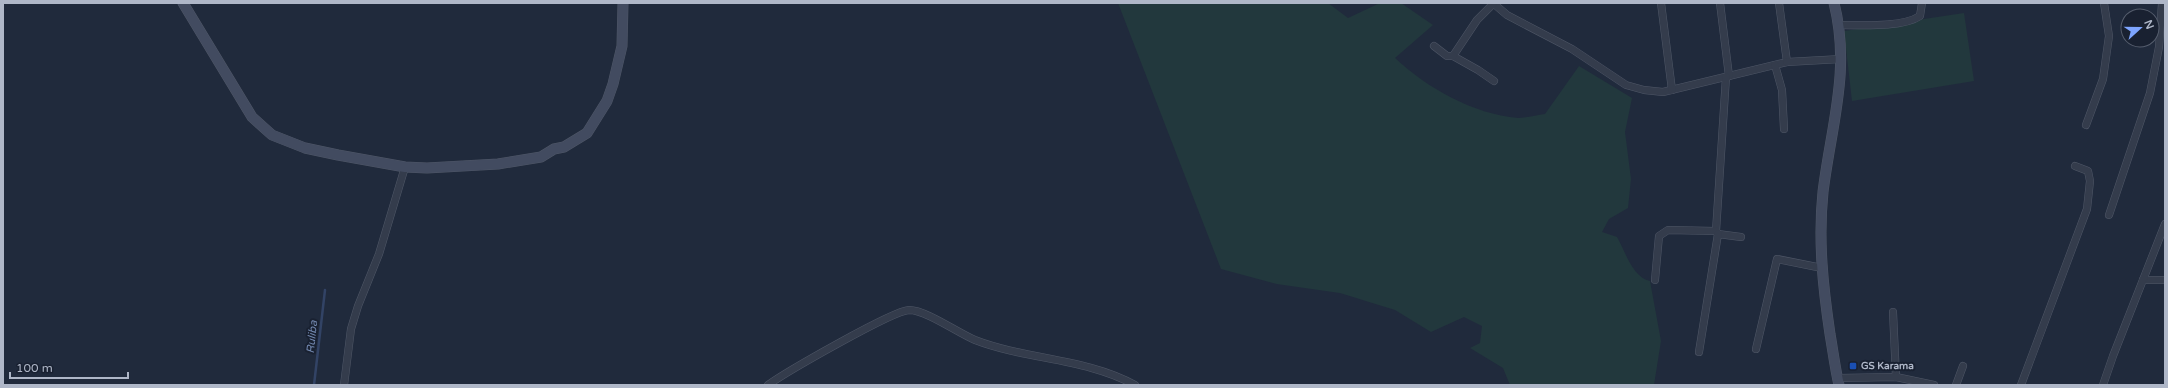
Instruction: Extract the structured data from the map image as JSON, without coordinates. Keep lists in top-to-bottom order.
{
  "water": ["Ruliba"],
  "places": {
    "transit": ["GS Karama"]
  },
  "scale_bar": "100 m",
  "north": "right"
}
